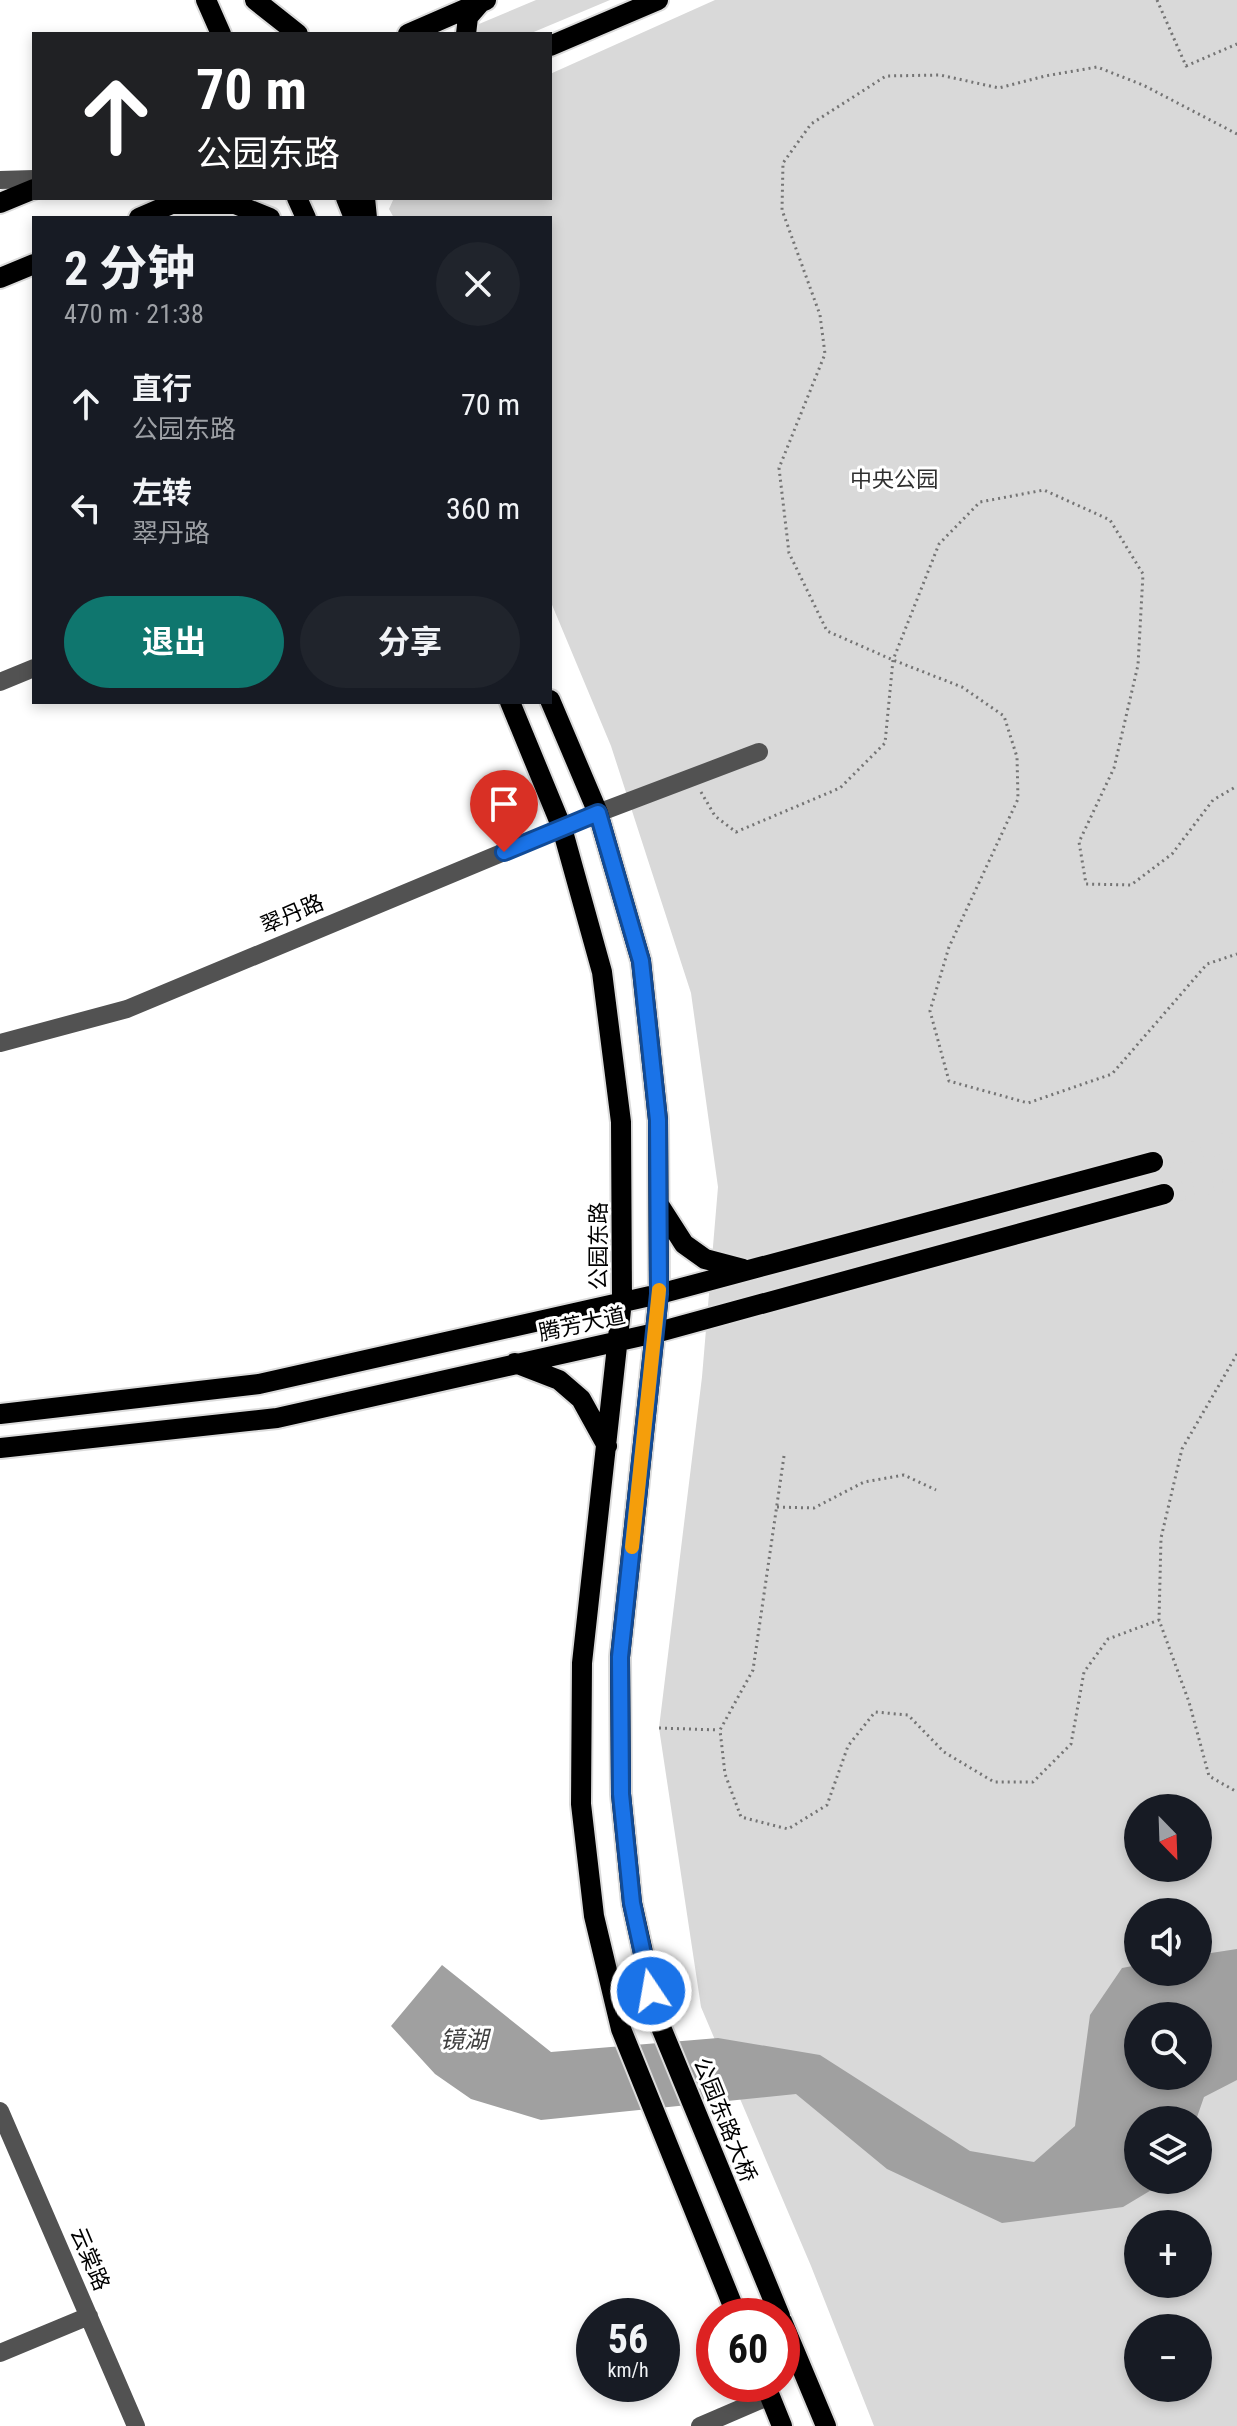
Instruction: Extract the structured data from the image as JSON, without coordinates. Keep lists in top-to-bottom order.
{
  "streets": {
    "main road": ["公园东路", "腾芳大道", "公园东路大桥"],
    "street": ["翠丹路", "云棠路"]
  },
  "crossings": [
    ["翠丹路", "公园东路"],
    ["公园东路", "腾芳大道"],
    ["腾芳大道", "公园东路大桥"]
  ],
  "water": ["镜湖"],
  "parks": ["中央公园"],
  "north": "bottom right",
  "page": {
    "turn": ["70 m", "公园东路"],
    "heading": ["2 分钟", "470 m · 21:38"],
    "list": [
      {
        "name": "直行",
        "note": "公园东路",
        "value": "70 m"
      },
      {
        "name": "左转",
        "note": "翠丹路",
        "value": "360 m"
      }
    ],
    "buttons": ["退出", "分享"],
    "map_buttons": ["+", "−"],
    "speed": "56 km/h",
    "limit": "60"
  }
}
